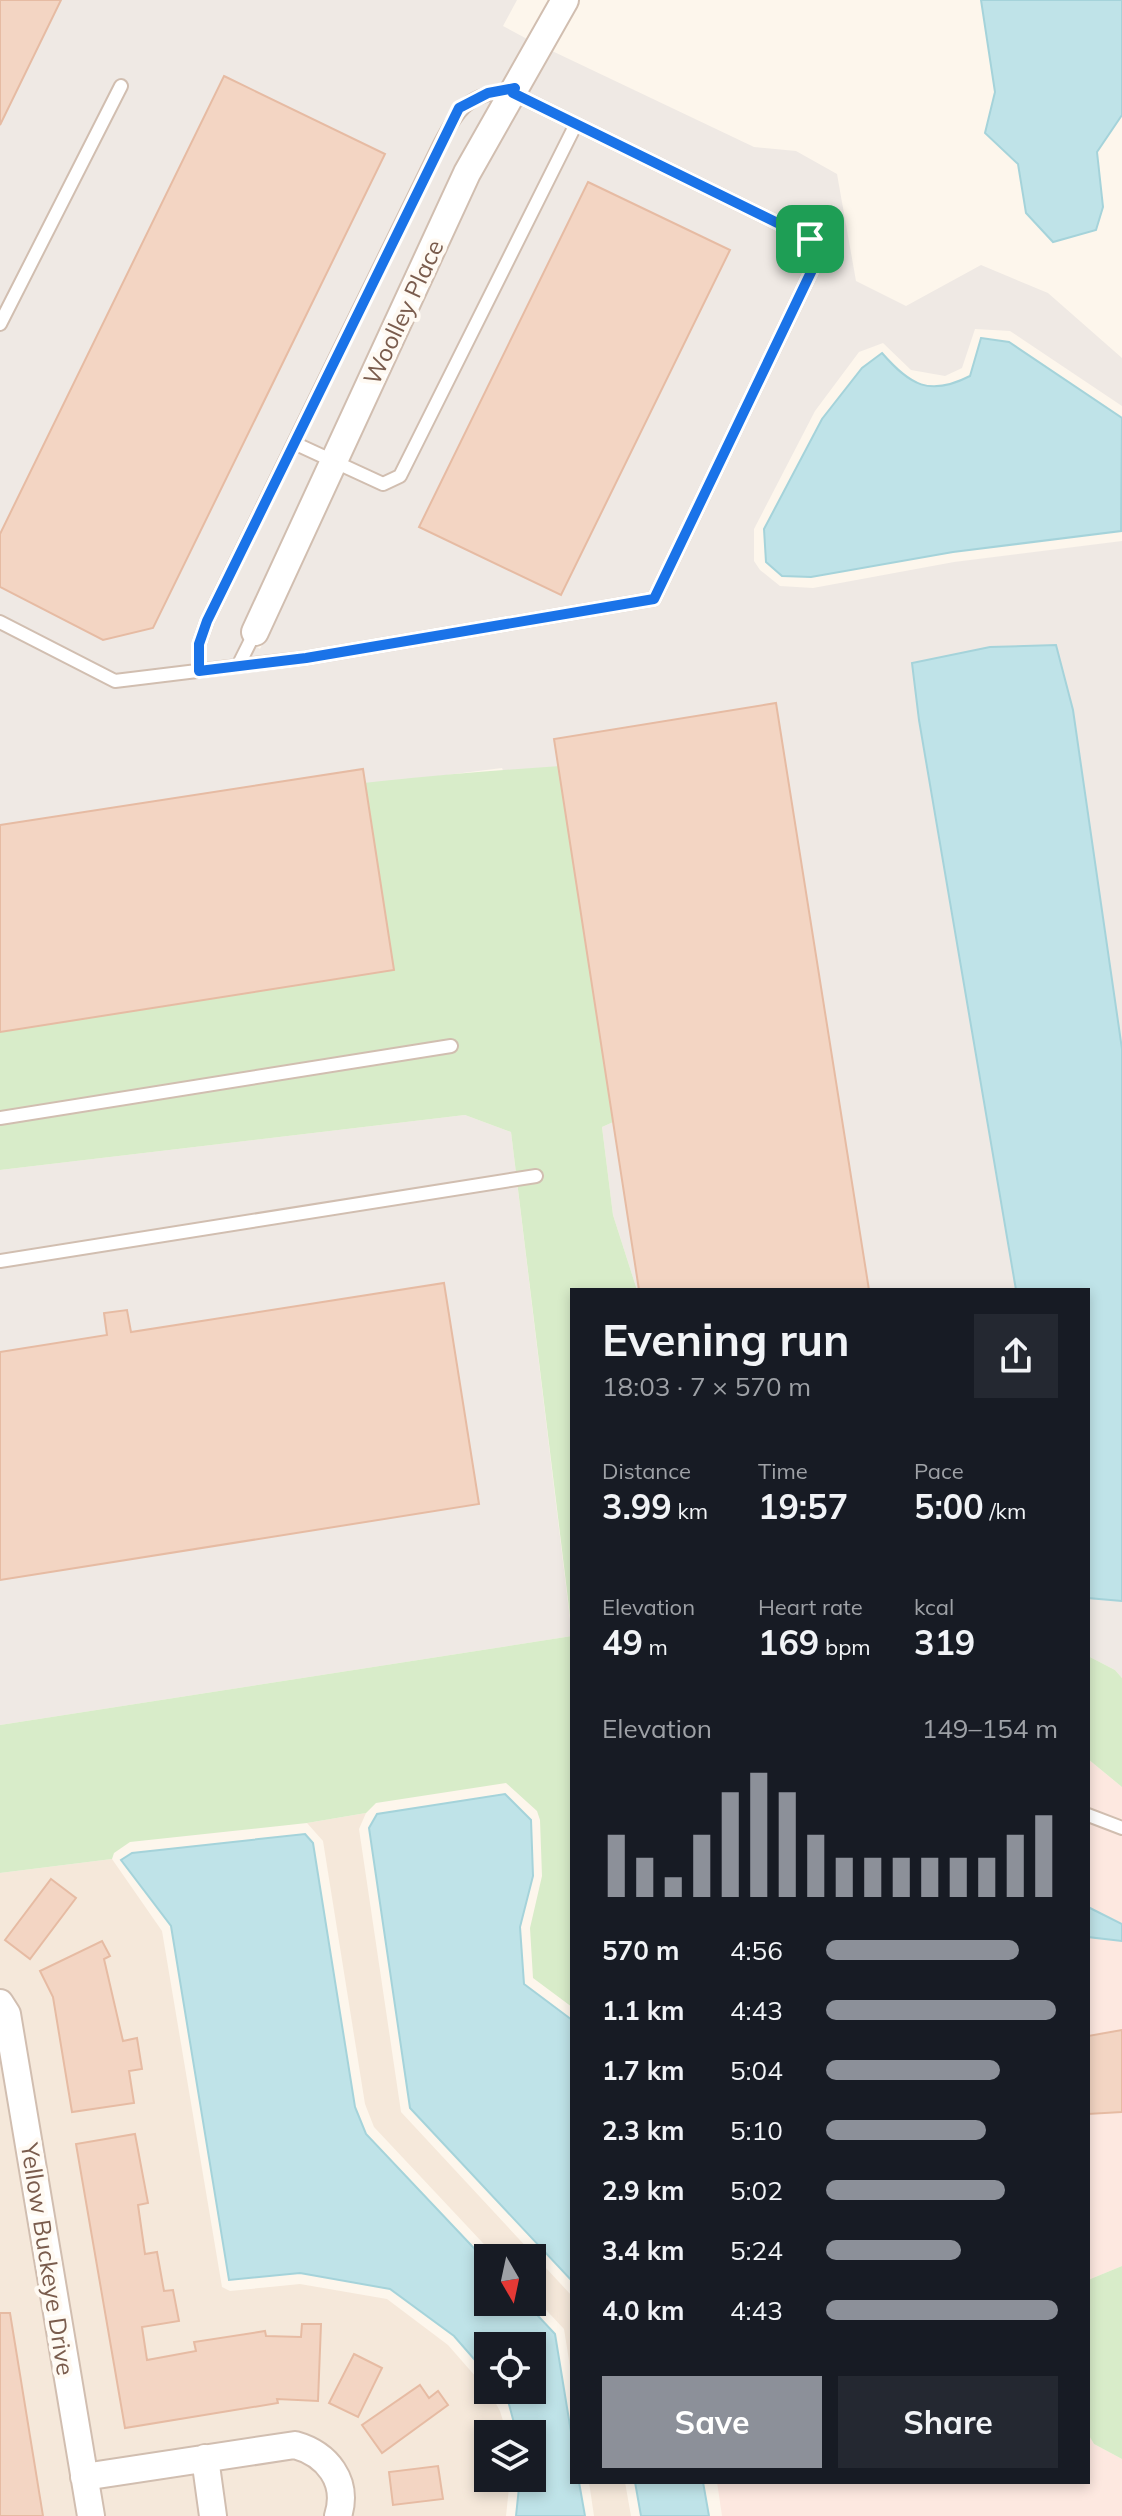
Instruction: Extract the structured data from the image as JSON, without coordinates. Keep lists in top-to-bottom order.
{
  "streets": {
    "street": ["Woolley Place", "Yellow Buckeye Drive"]
  },
  "north": "bottom",
  "page": {
    "heading": ["Evening run", "18:03 · 7 × 570 m"],
    "stats": [
      ["Distance", "3.99 km"],
      ["Time", "19:57"],
      ["Pace", "5:00 /km"],
      ["Elevation", "49 m"],
      ["Heart rate", "169 bpm"],
      ["kcal", "319"]
    ],
    "chart": ["Elevation", "149–154 m"],
    "list": [
      {
        "name": "570 m",
        "note": "4:56"
      },
      {
        "name": "1.1 km",
        "note": "4:43"
      },
      {
        "name": "1.7 km",
        "note": "5:04"
      },
      {
        "name": "2.3 km",
        "note": "5:10"
      },
      {
        "name": "2.9 km",
        "note": "5:02"
      },
      {
        "name": "3.4 km",
        "note": "5:24"
      },
      {
        "name": "4.0 km",
        "note": "4:43"
      }
    ],
    "buttons": ["Save", "Share"]
  }
}
